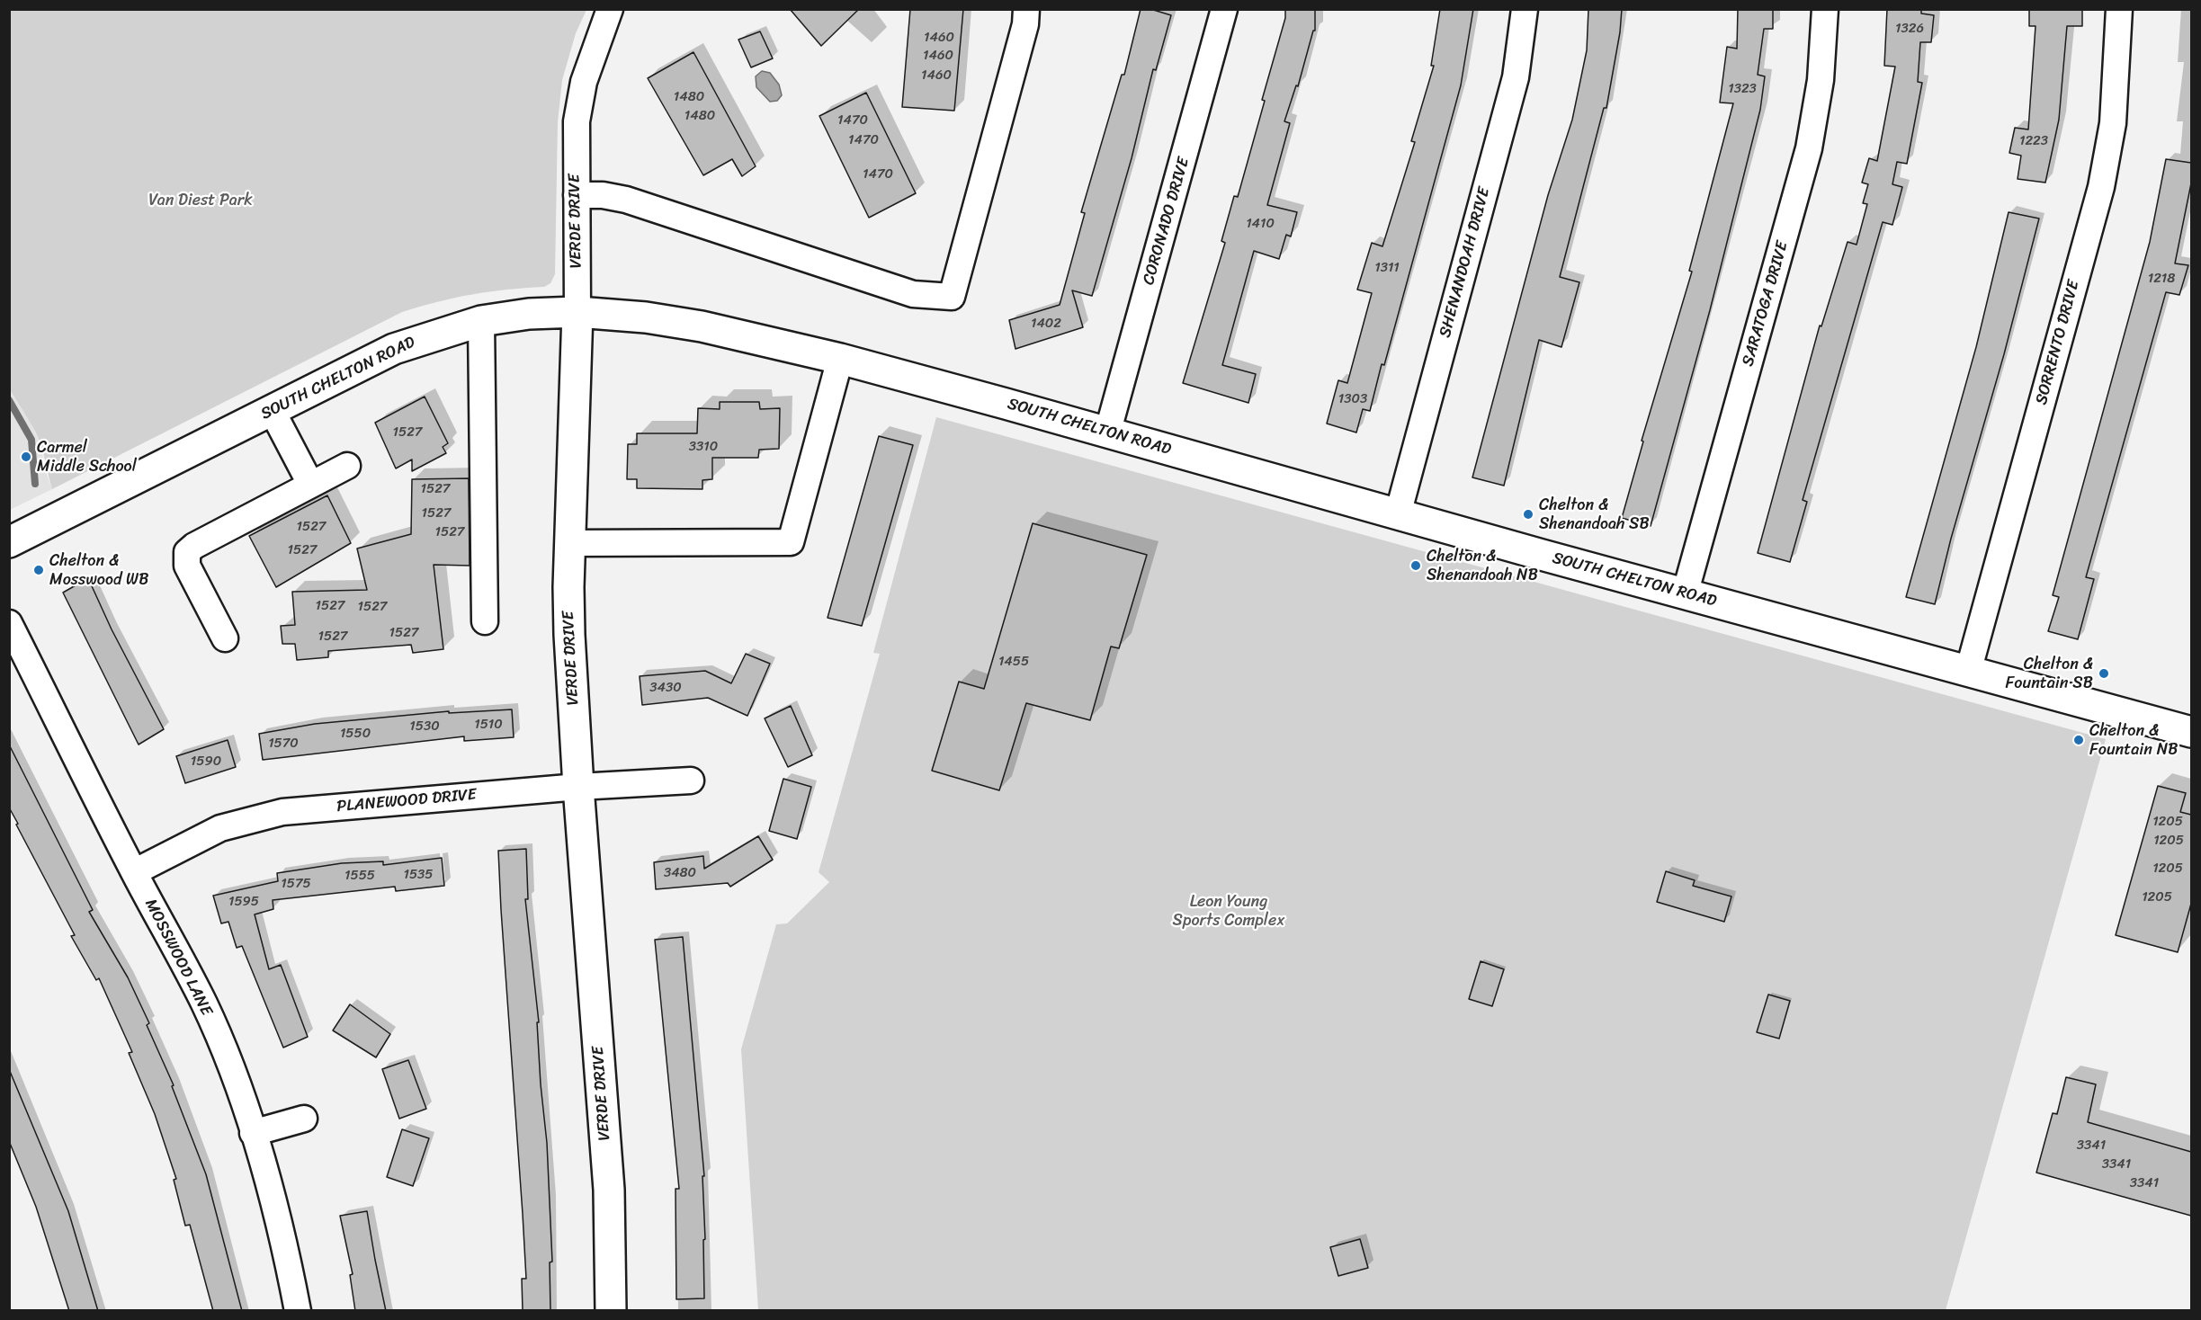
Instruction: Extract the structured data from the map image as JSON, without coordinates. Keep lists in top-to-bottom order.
{
  "streets": {
    "main road": ["VERDE DRIVE", "SOUTH CHELTON ROAD"],
    "street": [
      "CORONADO DRIVE",
      "SHENANDOAH DRIVE",
      "SARATOGA DRIVE",
      "SORRENTO DRIVE",
      "PLANEWOOD DRIVE",
      "MOSSWOOD LANE"
    ]
  },
  "crossings": [
    ["VERDE DRIVE", "SOUTH CHELTON ROAD"],
    ["VERDE DRIVE", "PLANEWOOD DRIVE"],
    ["CORONADO DRIVE", "SOUTH CHELTON ROAD"],
    ["SHENANDOAH DRIVE", "SOUTH CHELTON ROAD"],
    ["SARATOGA DRIVE", "SOUTH CHELTON ROAD"],
    ["SORRENTO DRIVE", "SOUTH CHELTON ROAD"],
    ["PLANEWOOD DRIVE", "MOSSWOOD LANE"]
  ],
  "parks": ["Van Diest Park", "Leon Young Sports Complex"],
  "places": [
    "Carmel Middle School",
    "Chelton & Shenandoah SB",
    "Chelton & Shenandoah NB",
    "Chelton & Mosswood WB",
    "Chelton & Fountain SB",
    "Chelton & Fountain NB"
  ],
  "house_numbers": [
    "1326",
    "1460",
    "1460",
    "1460",
    "1323",
    "1480",
    "1480",
    "1470",
    "1470",
    "1223",
    "1470",
    "1410",
    "1311",
    "1218",
    "1402",
    "1303",
    "1527",
    "3310",
    "1527",
    "1527",
    "1527",
    "1527",
    "1527",
    "1527",
    "1527",
    "1527",
    "1527",
    "1455",
    "3430",
    "1510",
    "1530",
    "1550",
    "1570",
    "1590",
    "1205",
    "1205",
    "1205",
    "3480",
    "1535",
    "1555",
    "1575",
    "1205",
    "1595",
    "3341",
    "3341",
    "3341"
  ]
}
